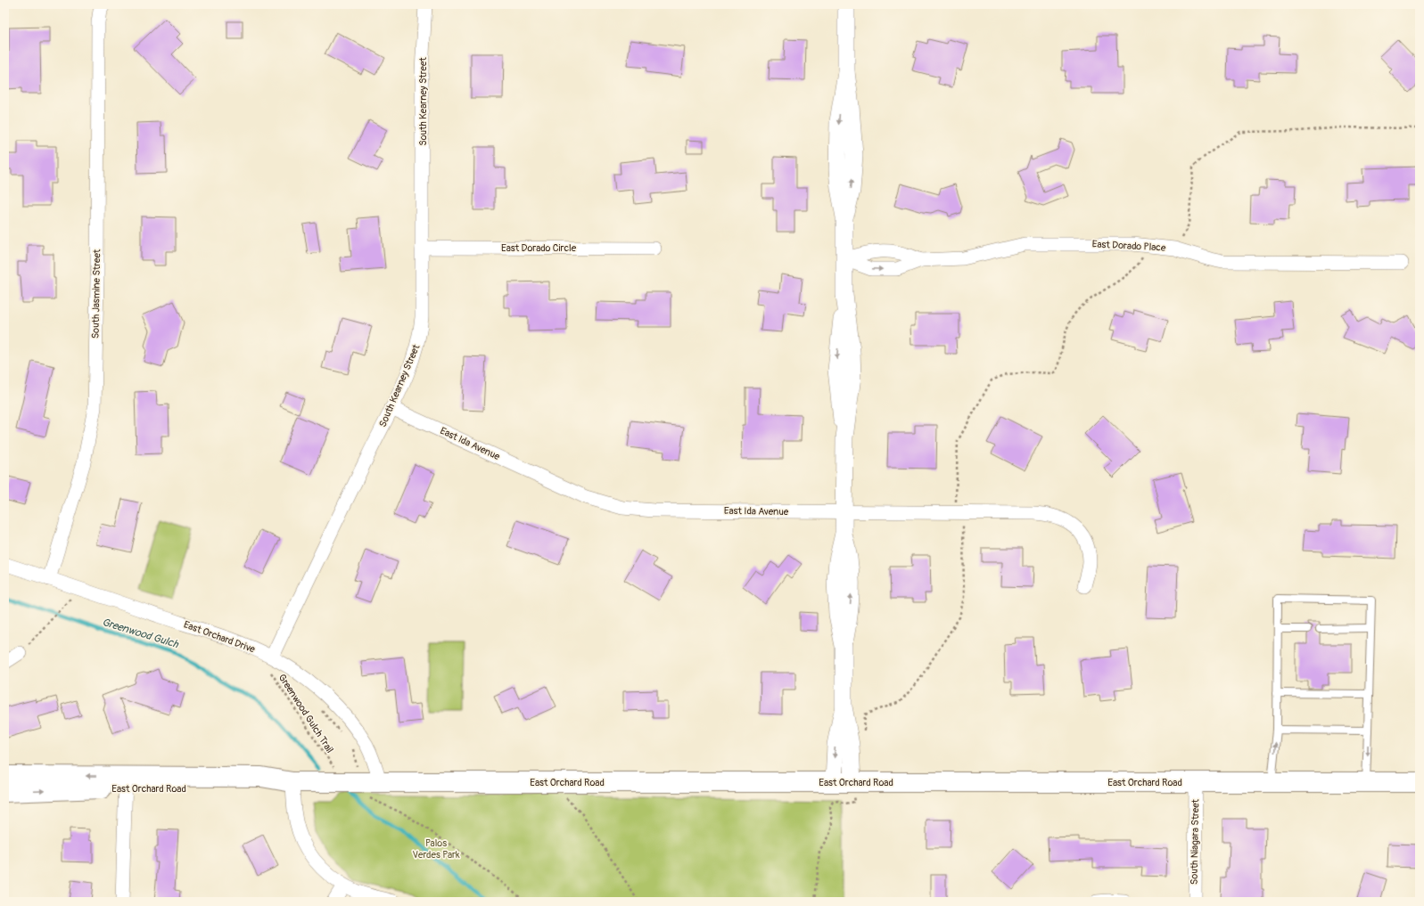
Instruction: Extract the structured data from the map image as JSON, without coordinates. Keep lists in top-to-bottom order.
{
  "streets": {
    "main road": ["East Orchard Road"],
    "street": [
      "South Kearney Street",
      "East Dorado Place",
      "East Dorado Circle",
      "South Jasmine Street",
      "East Ida Avenue",
      "East Orchard Drive",
      "South Niagara Street"
    ],
    "path": ["Greenwood Gulch Trail"]
  },
  "crossings": [
    ["South Kearney Street", "East Dorado Circle"],
    ["South Kearney Street", "East Ida Avenue"],
    ["South Kearney Street", "East Orchard Drive"],
    ["South Kearney Street", "Greenwood Gulch Trail"],
    ["South Jasmine Street", "East Orchard Drive"],
    ["East Orchard Drive", "Greenwood Gulch Trail"],
    ["East Orchard Drive", "East Orchard Road"],
    ["East Orchard Road", "South Niagara Street"]
  ],
  "water": ["Greenwood Gulch"],
  "parks": ["Palos Verdes Park"]
}
